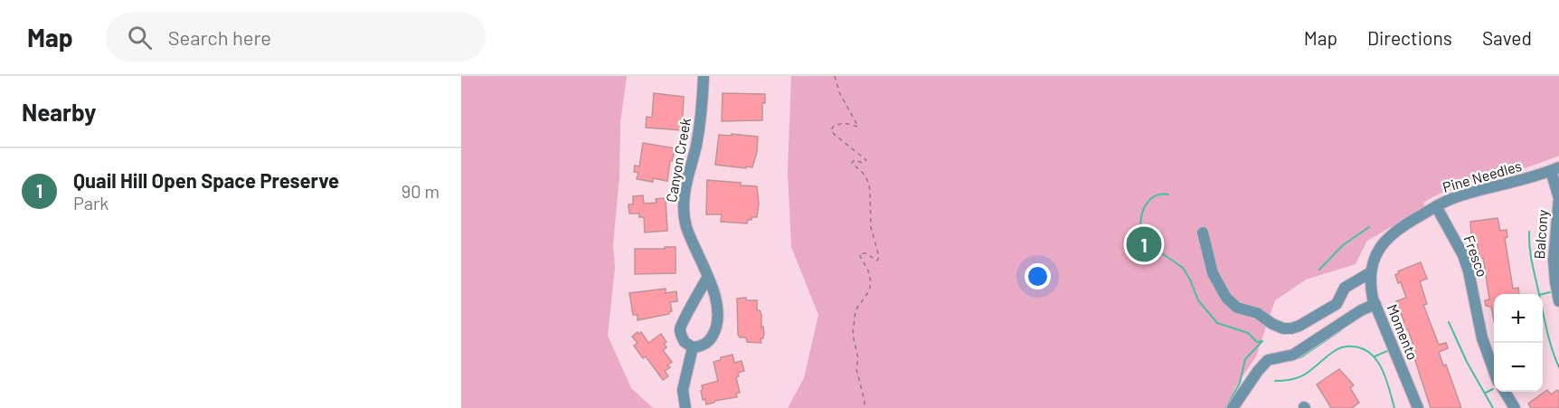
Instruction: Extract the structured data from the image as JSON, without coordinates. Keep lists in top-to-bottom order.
{
  "streets": {
    "street": [
      "Canyon Creek",
      "Pine Needles",
      "Balcony",
      "Fresco",
      "Momento"
    ]
  },
  "crossings": [
    ["Pine Needles", "Balcony"],
    ["Pine Needles", "Fresco"],
    ["Pine Needles", "Momento"]
  ],
  "page": {
    "header": "Map",
    "search": "Search here",
    "nav": ["Map", "Directions", "Saved"],
    "heading": "Nearby",
    "list": [
      {
        "mark": "1",
        "name": "Quail Hill Open Space Preserve",
        "note": "Park",
        "value": "90 m"
      }
    ],
    "pins": "1",
    "map_buttons": ["+", "−"]
  }
}
